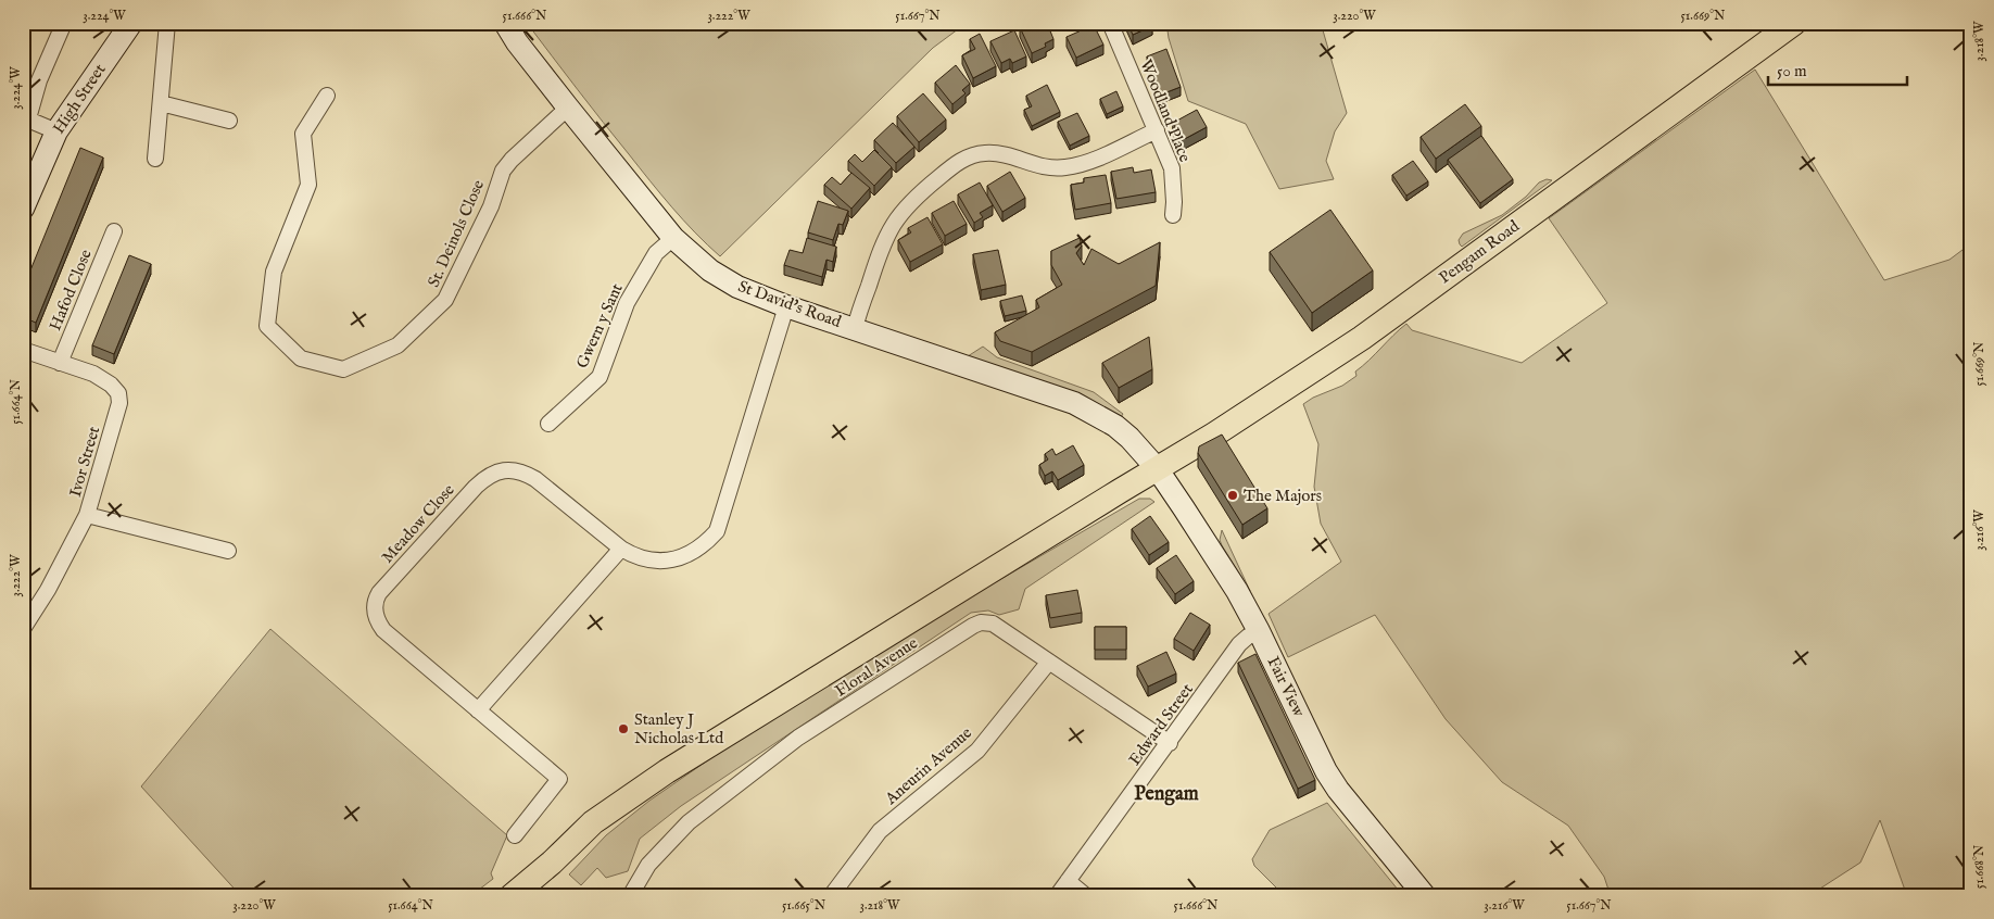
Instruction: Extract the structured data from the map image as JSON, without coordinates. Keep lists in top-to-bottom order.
{
  "streets": {
    "main road": [
      "High Street",
      "Pengam Road",
      "St David's Road",
      "Fair View"
    ],
    "street": [
      "Woodland Place",
      "St. Deinols Close",
      "Hafod Close",
      "Gwern y Sant",
      "Ivor Street",
      "Meadow Close",
      "Floral Avenue",
      "Edward Street",
      "Aneurin Avenue"
    ]
  },
  "crossings": [
    ["St. Deinols Close", "St David's Road"],
    ["Pengam Road", "St David's Road"],
    ["Pengam Road", "Fair View"],
    ["Hafod Close", "Ivor Street"],
    ["St David's Road", "Gwern y Sant"],
    ["St David's Road", "Meadow Close"],
    ["St David's Road", "Fair View"],
    ["Floral Avenue", "Edward Street"],
    ["Floral Avenue", "Aneurin Avenue"],
    ["Fair View", "Edward Street"]
  ],
  "districts": ["Pengam"],
  "places": ["The Majors", "Stanley J Nicholas Ltd"],
  "scale_bar": "50 m",
  "coordinates": [
    "3.224°W",
    "51.666°N",
    "3.222°W",
    "51.667°N",
    "3.220°W",
    "51.669°N",
    "3.218°W",
    "51.664°N",
    "3.216°W",
    "51.668°N",
    "51.665°N"
  ]
}
